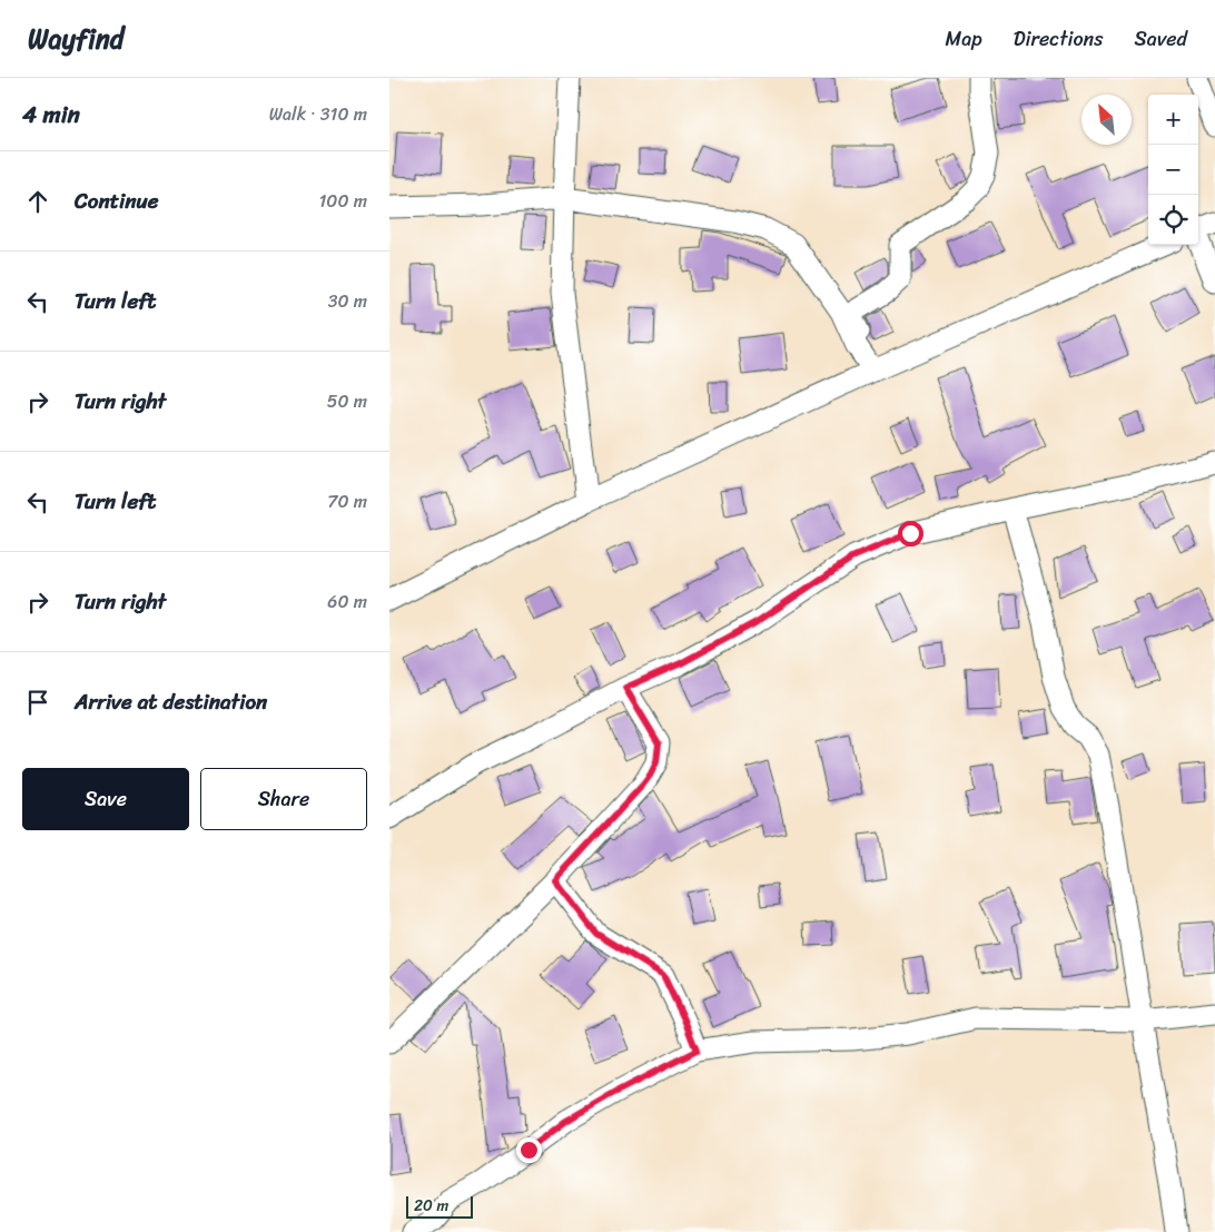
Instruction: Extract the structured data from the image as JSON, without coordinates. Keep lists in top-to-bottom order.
{
  "scale_bar": "20 m",
  "north": "top left",
  "page": {
    "header": "Wayfind",
    "nav": ["Map", "Directions", "Saved"],
    "heading": ["4 min", "Walk · 310 m"],
    "map_buttons": ["+", "−"],
    "list": [
      ["Continue", "100 m"],
      ["Turn left", "30 m"],
      ["Turn right", "50 m"],
      ["Turn left", "70 m"],
      ["Turn right", "60 m"],
      "Arrive at destination"
    ],
    "buttons": ["Save", "Share"],
    "scale": "20 m"
  }
}
